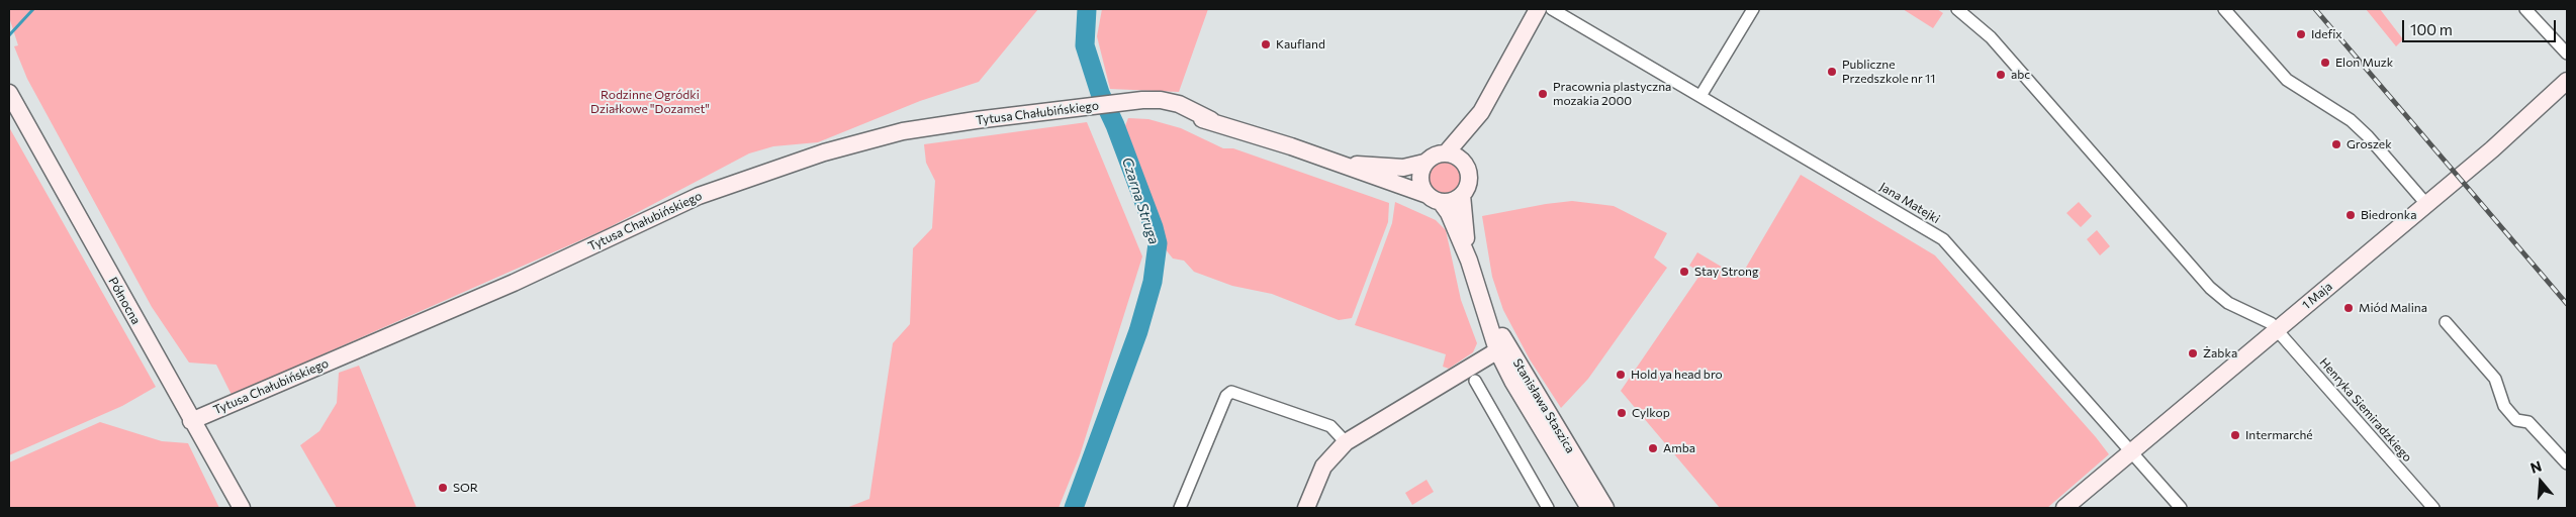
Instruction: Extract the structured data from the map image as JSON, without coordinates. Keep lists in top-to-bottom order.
{
  "streets": {
    "street": [
      "Tytusa Chałubińskiego",
      "Jana Matejki",
      "1 Maja",
      "Północna",
      "Stanisława Staszica",
      "Henryka Siemiradzkiego"
    ]
  },
  "crossings": [
    ["Tytusa Chałubińskiego", "Północna"],
    ["Tytusa Chałubińskiego", "Stanisława Staszica"],
    ["Jana Matejki", "1 Maja"],
    ["1 Maja", "Henryka Siemiradzkiego"]
  ],
  "water": ["Czarna Struga"],
  "parks": ["Rodzinne Ogródki Działkowe \"Dozamet\""],
  "places": [
    "Idefix",
    "Kaufland",
    "Elon Muzk",
    "Publiczne Przedszkole nr 11",
    "abc",
    "Pracownia plastyczna mozakia 2000",
    "Groszek",
    "Biedronka",
    "Stay Strong",
    "Miód Malina",
    "Żabka",
    "Hold ya head bro",
    "Cylkop",
    "Intermarché",
    "Amba",
    "SOR"
  ],
  "scale_bar": "100 m",
  "north": "top"
}
